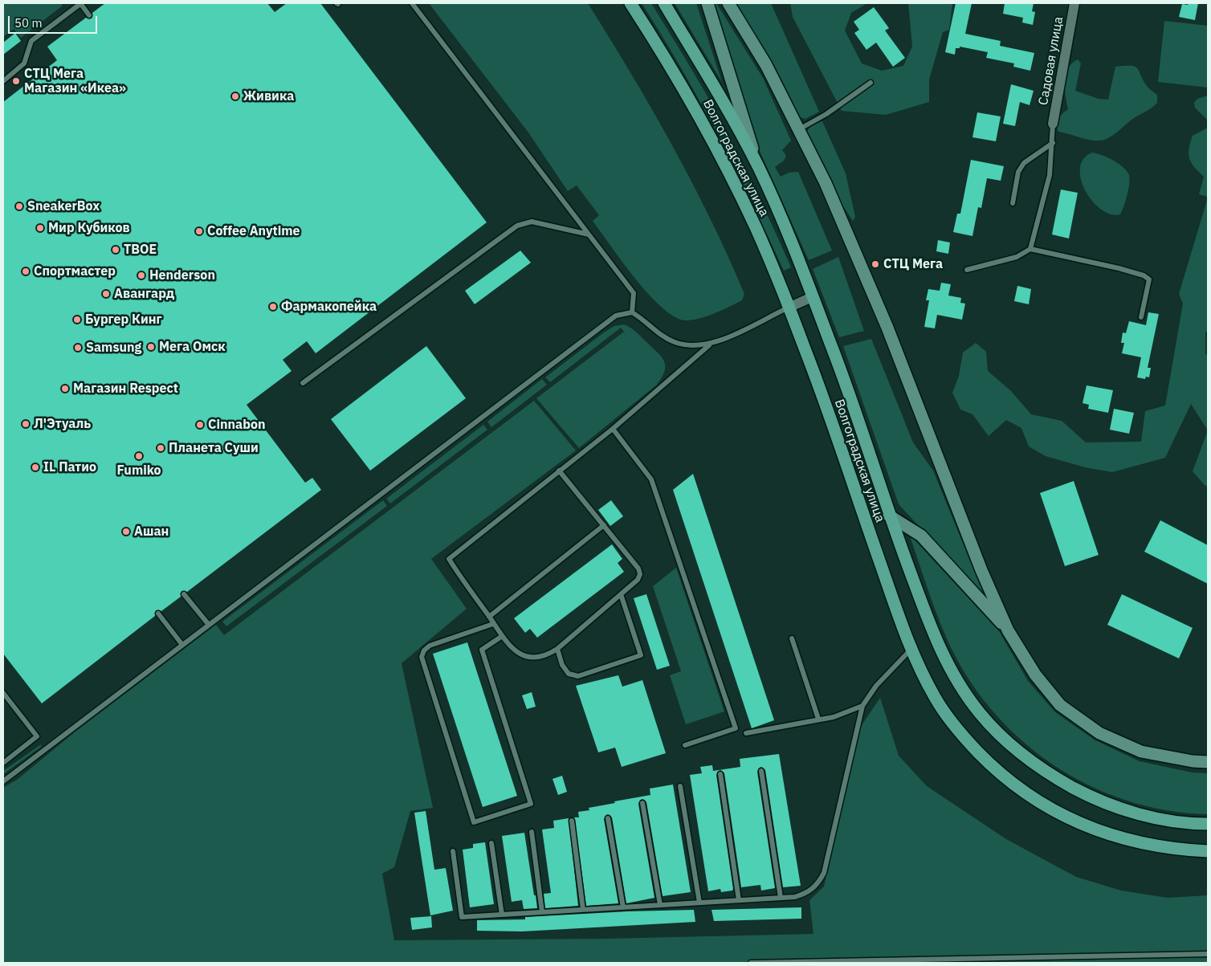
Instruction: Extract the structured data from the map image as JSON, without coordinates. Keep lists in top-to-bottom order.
{
  "streets": {
    "main road": ["Волгоградская улица"],
    "street": ["Садовая улица"]
  },
  "places": [
    "СТЦ Мега Магазин «Икеа»",
    "Живика",
    "SneakerBox",
    "Мир Кубиков",
    "Coffee Anytime",
    "ТВОЕ",
    "СТЦ Мега",
    "Спортмастер",
    "Henderson",
    "Авангард",
    "Фармакопейка",
    "Бургер Кинг",
    "Мега Омск",
    "Samsung",
    "Магазин Respect",
    "Л'Этуаль",
    "Cinnabon",
    "Планета Суши",
    "Fumiko",
    "IL Патио",
    "Ашан"
  ],
  "scale_bar": "50 m"
}
